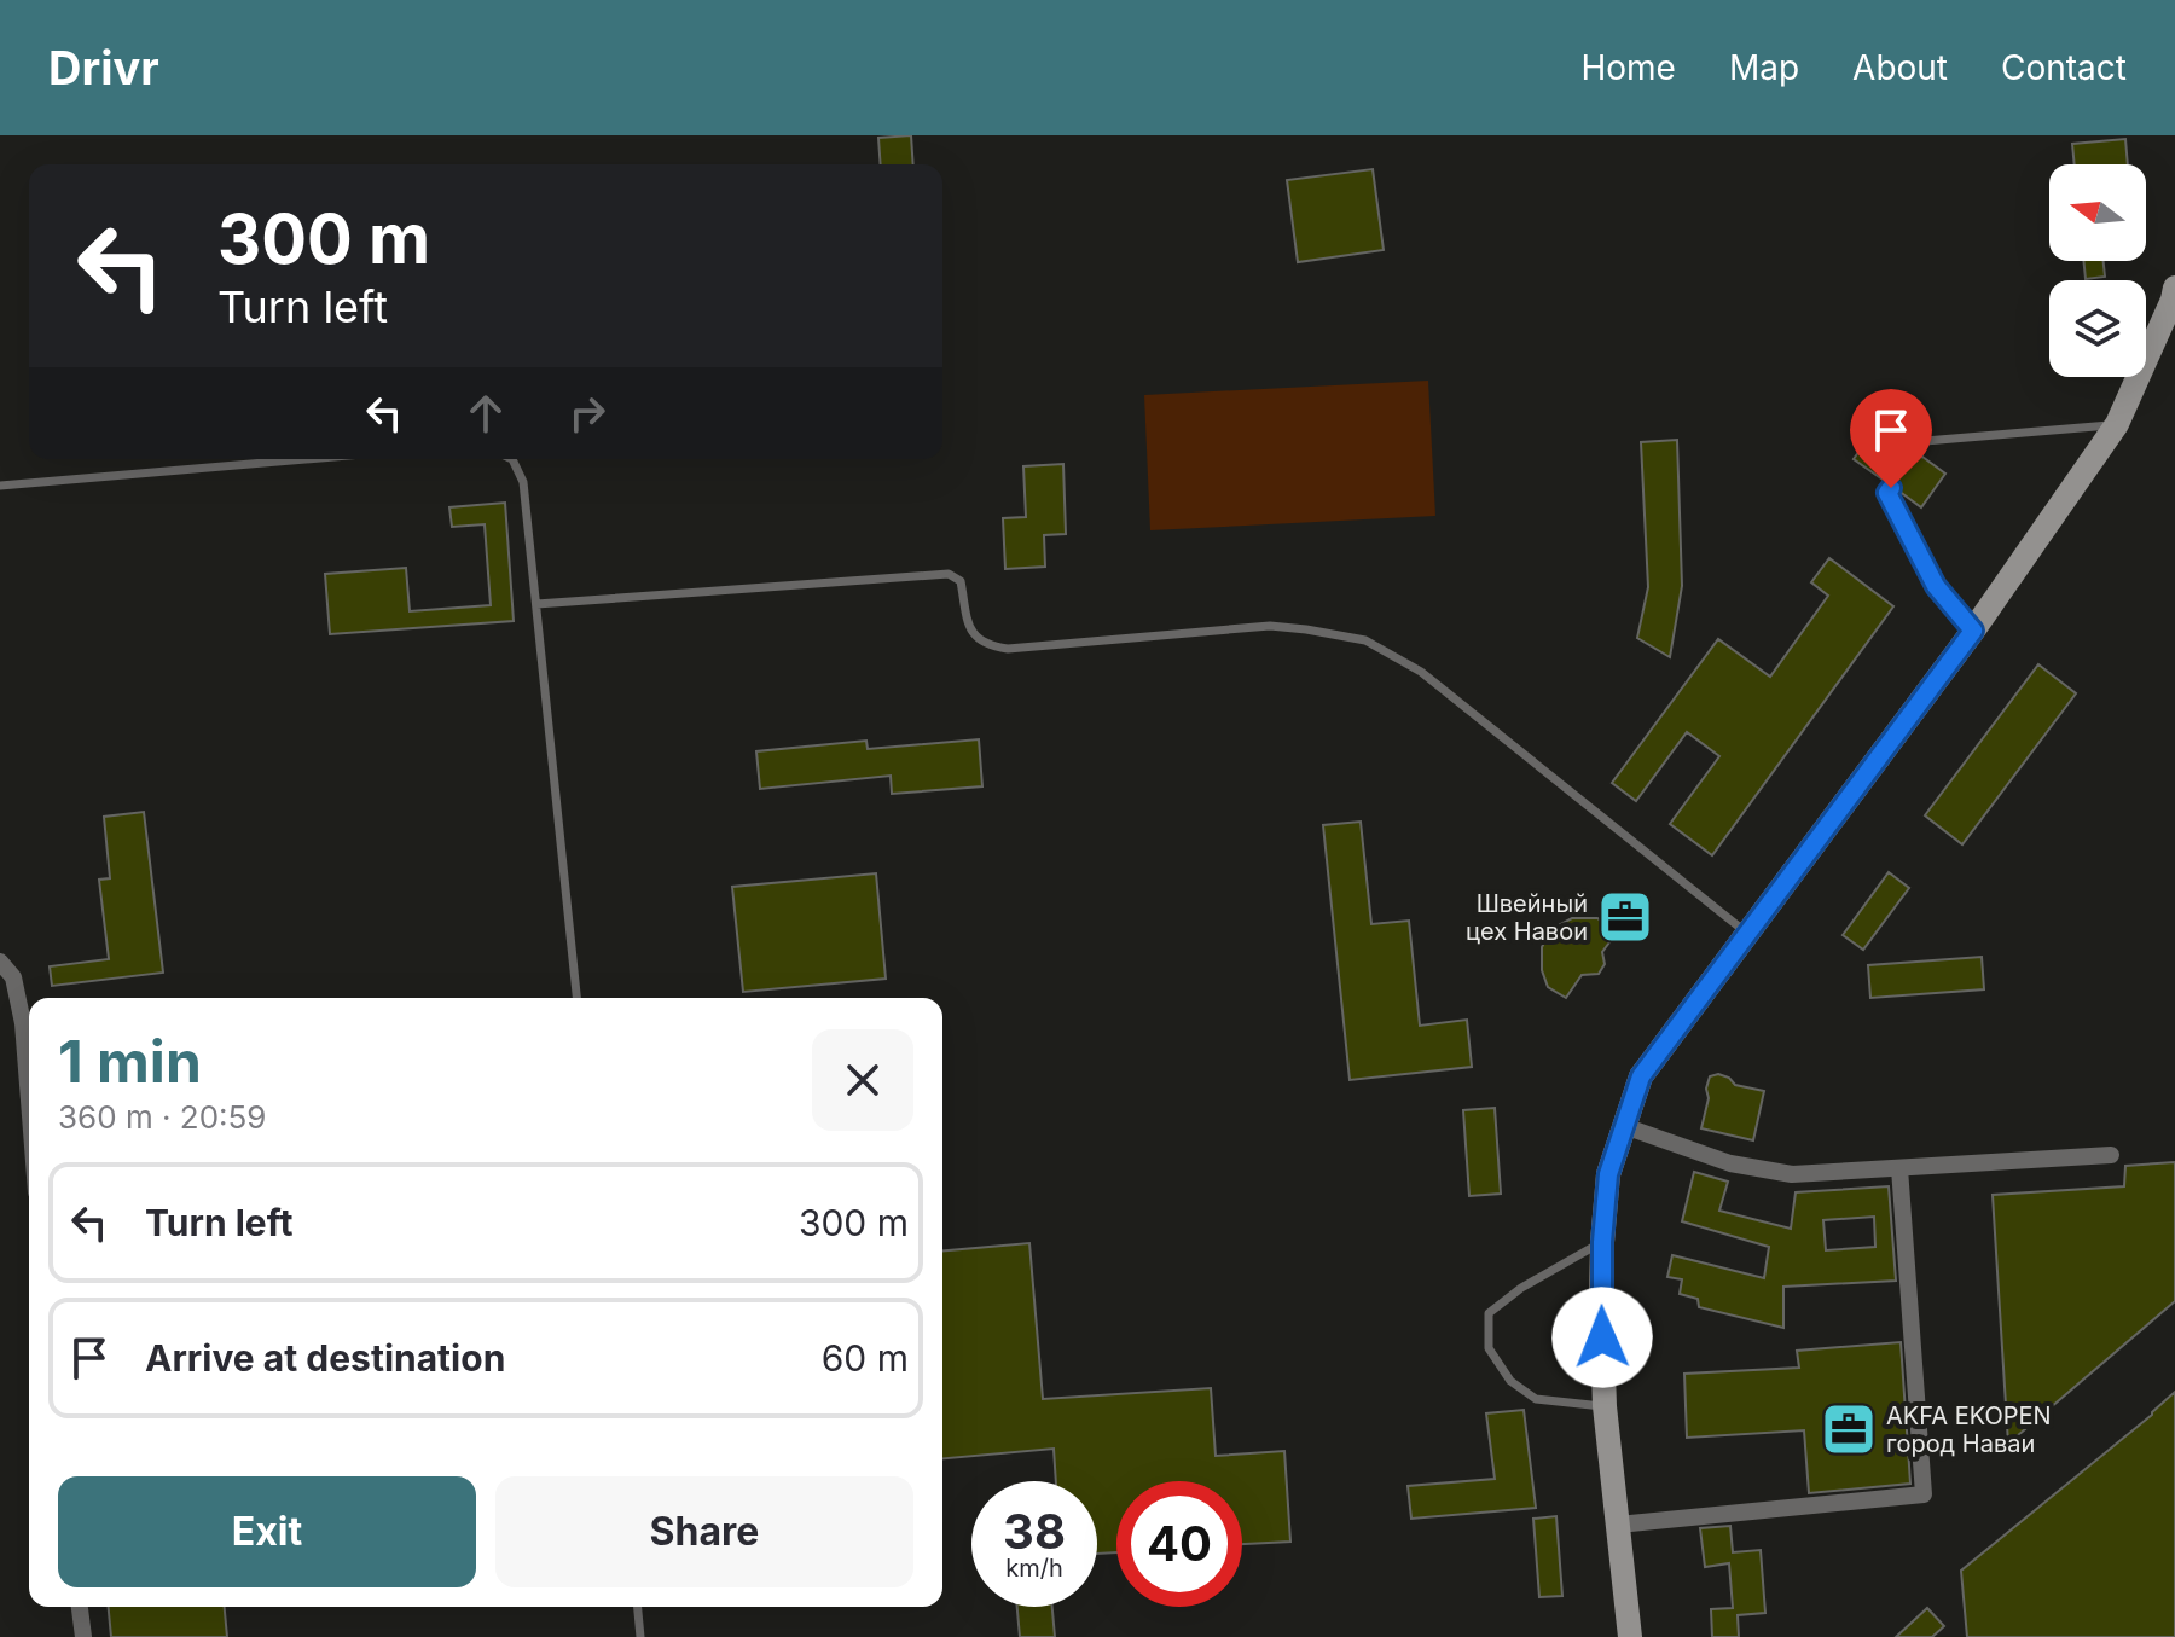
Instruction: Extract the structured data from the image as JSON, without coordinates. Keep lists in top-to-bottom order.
{
  "places": {
    "office": ["Швейный цех Навои", "AKFA EKOPEN город Наваи"]
  },
  "north": "left",
  "page": {
    "header": "Drivr",
    "nav": [
      "Home",
      "Map",
      "About",
      "Contact"
    ],
    "turn": ["300 m", "Turn left"],
    "heading": ["1 min", "360 m · 20:59"],
    "list": [
      {
        "name": "Turn left",
        "value": "300 m"
      },
      {
        "name": "Arrive at destination",
        "value": "60 m"
      }
    ],
    "buttons": ["Exit", "Share"],
    "speed": "38 km/h",
    "limit": "40"
  }
}
